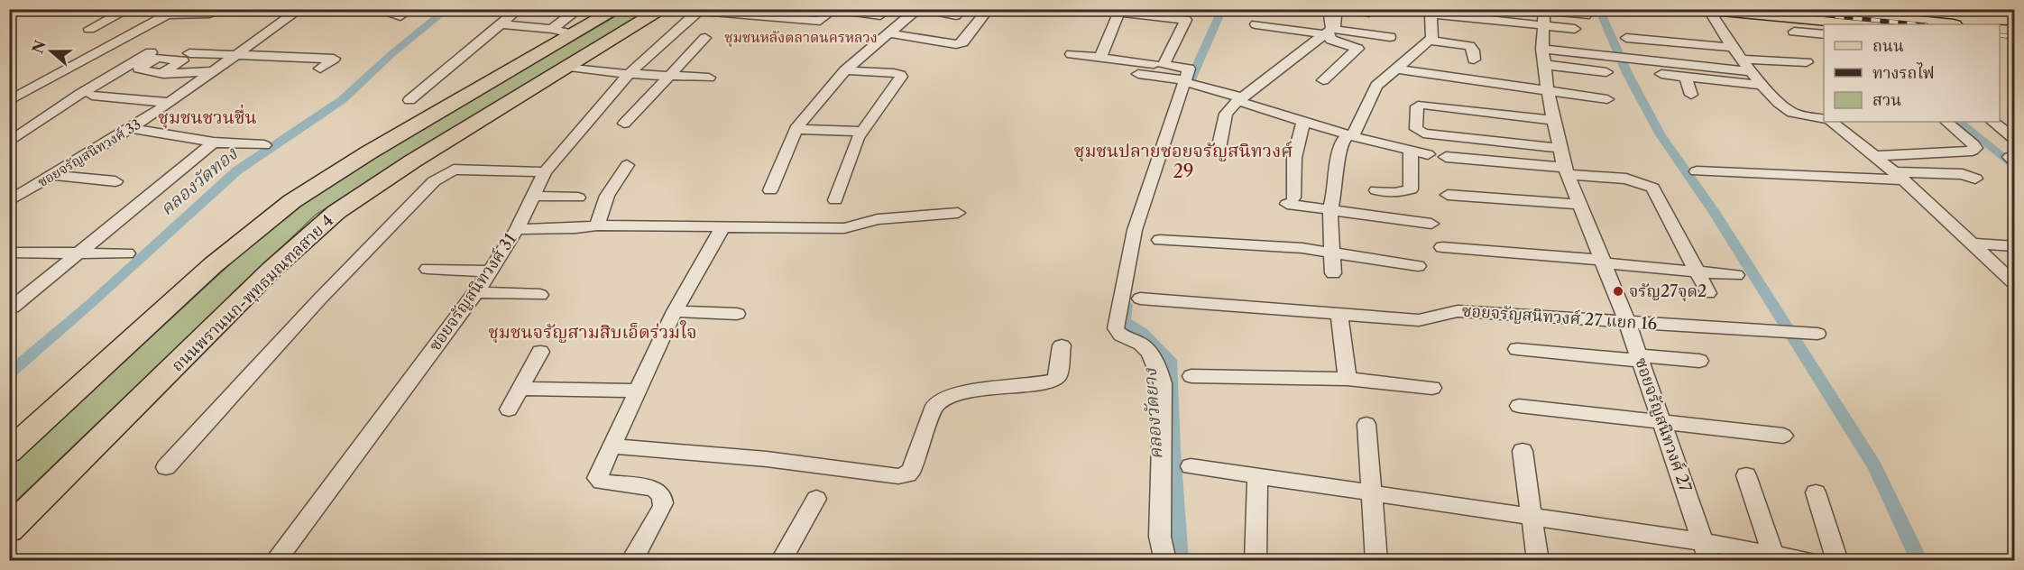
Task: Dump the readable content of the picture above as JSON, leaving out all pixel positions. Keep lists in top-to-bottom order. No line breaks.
{"streets":{"main road":["ถนนพรานนก-พุทธมณฑลสาย 4"],"street":["ซอยจรัญสนิทวงศ์ 33","ซอยจรัญสนิทวงศ์ 31","ซอยจรัญสนิทวงศ์ 27 แยก 16","ซอยจรัญสนิทวงศ์ 27"]},"crossings":[["ซอยจรัญสนิทวงศ์ 27 แยก 16","ซอยจรัญสนิทวงศ์ 27"]],"districts":["ชุมชนหลังตลาดนครหลวง","ชุมชนชวนชื่น","ชุมชนปลายซอยจรัญสนิทวงศ์ 29","ชุมชนจรัญสามสิบเอ็ดร่วมใจ"],"water":["คลองวัดทอง","คลองวัดยาง"],"places":["จรัญ27จุด2"],"legend":["ถนน","ทางรถไฟ","สวน"],"north":"left"}
